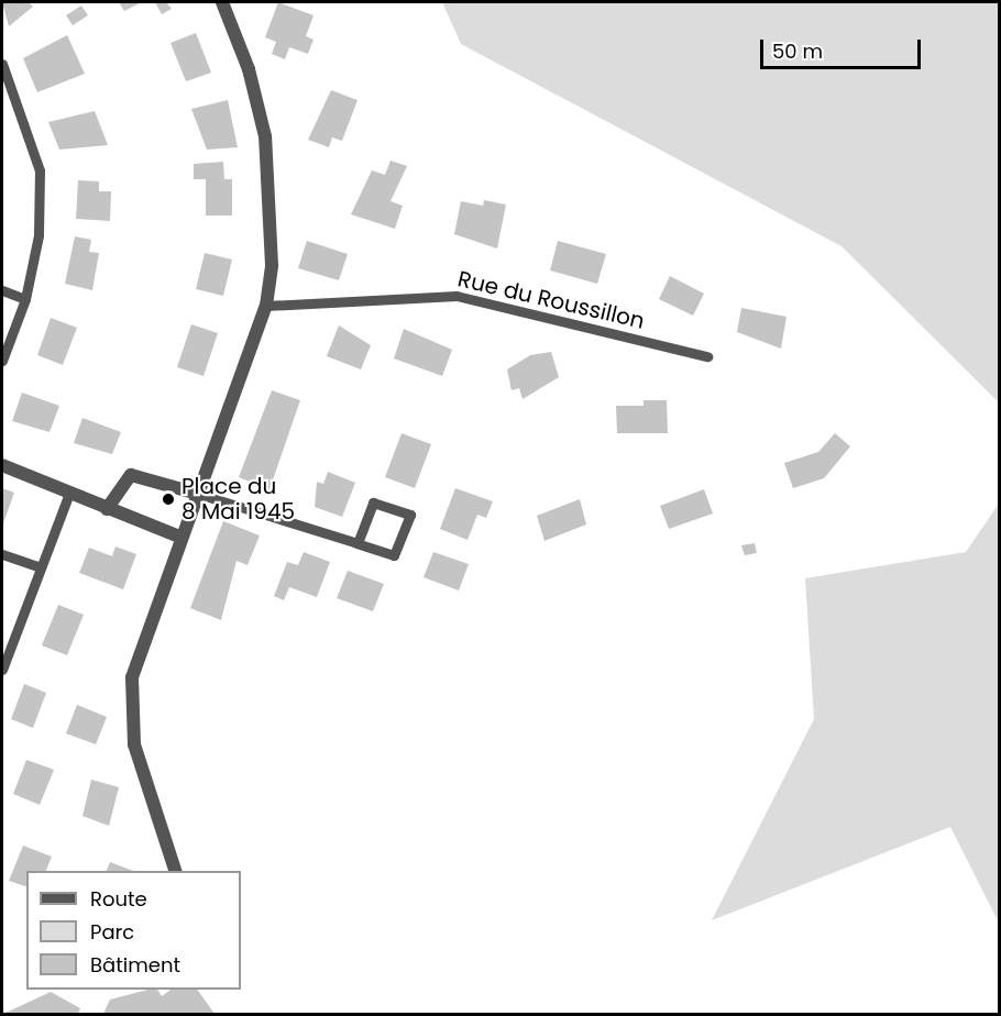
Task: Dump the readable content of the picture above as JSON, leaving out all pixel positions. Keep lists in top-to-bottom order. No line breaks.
{"streets":{"lane":["Rue du Roussillon"]},"places":["Place du 8 Mai 1945"],"legend":["Route","Parc","Bâtiment"],"scale_bar":"50 m"}
